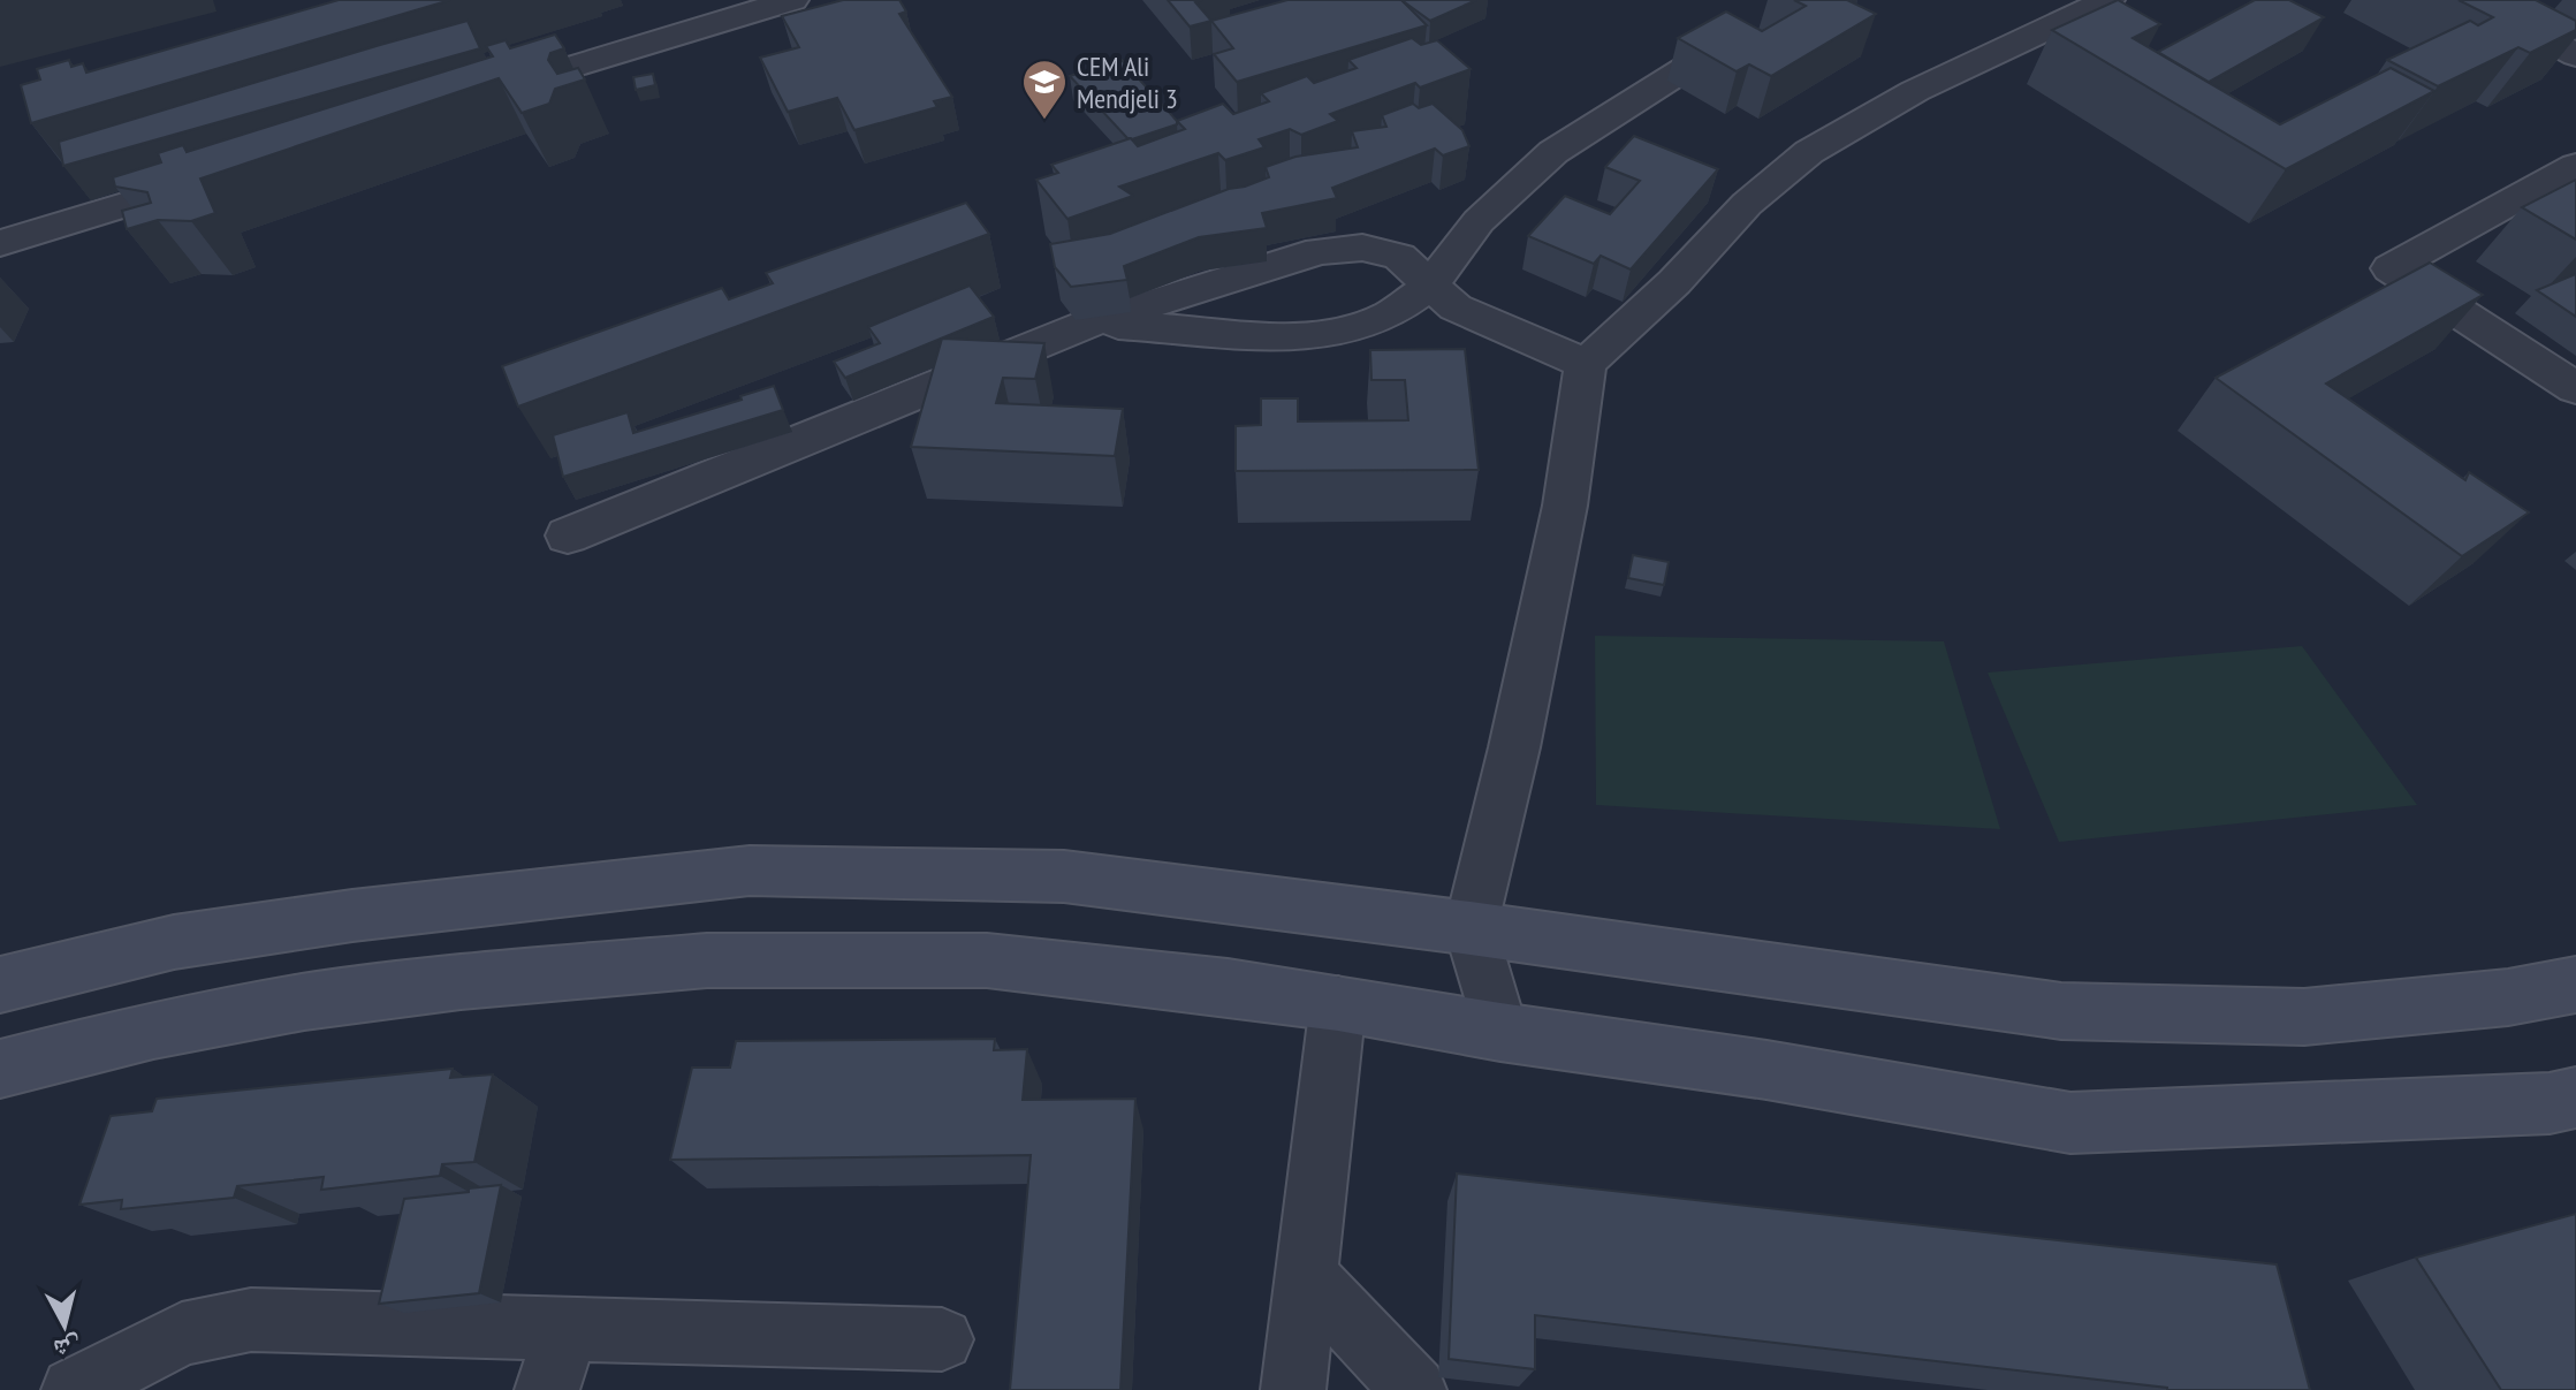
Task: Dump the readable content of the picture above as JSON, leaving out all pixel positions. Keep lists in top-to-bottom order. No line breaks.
{"places":{"school or university":["CEM Ali Mendjeli 3"]},"north":"bottom"}
